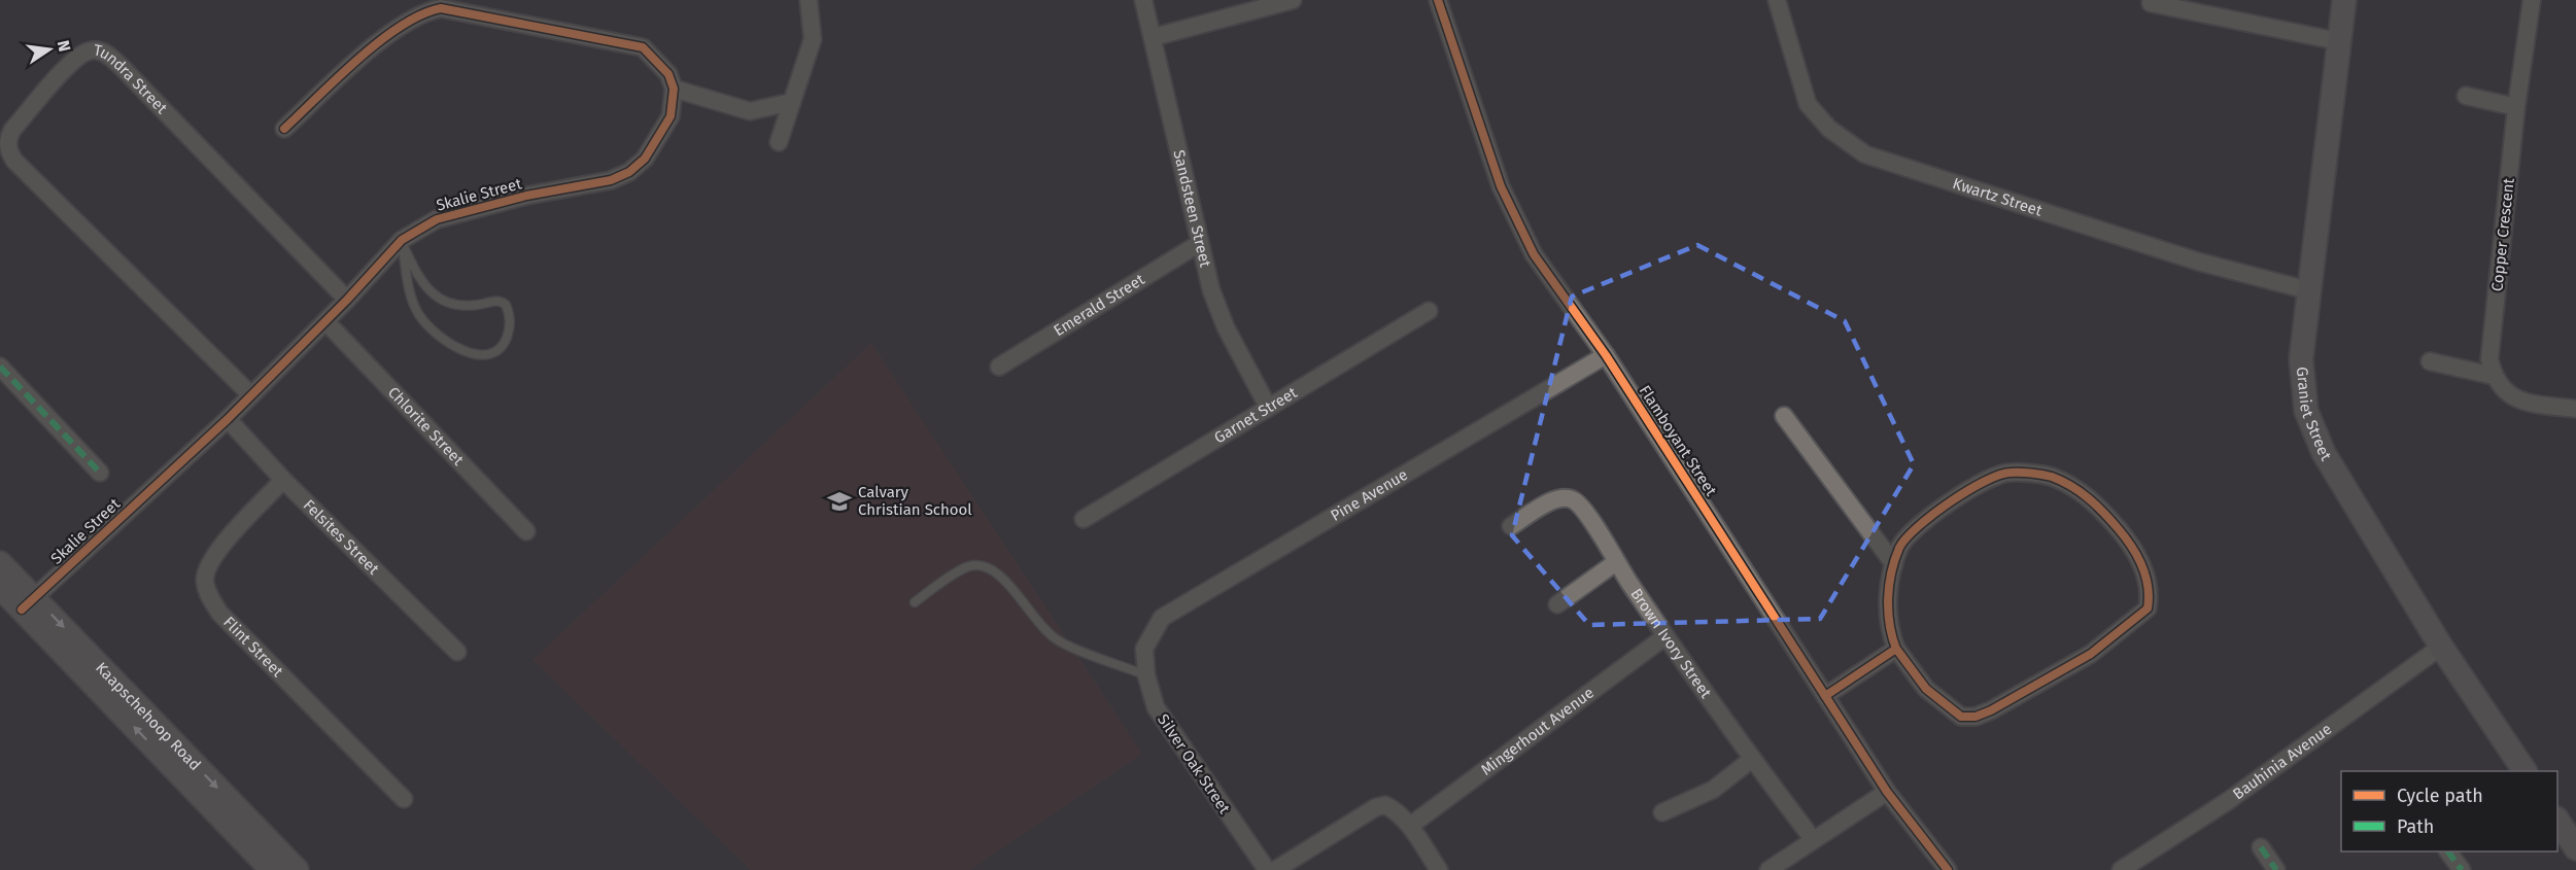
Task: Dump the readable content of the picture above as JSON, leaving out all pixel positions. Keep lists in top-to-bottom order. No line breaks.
{"streets":{"street":["Tundra Street","Skalie Street","Kwartz Street","Sandsteen Street","Copper Crescent","Emerald Street","Graniet Street","Garnet Street","Chlorite Street","Flamboyant Street","Pine Avenue","Felsites Street","Brown Ivory Street","Flint Street","Kaapschehoop Road","Mingerhout Avenue","Bauhinia Avenue","Silver Oak Street"]},"crossings":[["Tundra Street","Skalie Street"],["Skalie Street","Chlorite Street"],["Skalie Street","Felsites Street"],["Skalie Street","Kaapschehoop Road"],["Kwartz Street","Graniet Street"],["Sandsteen Street","Emerald Street"],["Sandsteen Street","Garnet Street"],["Graniet Street","Bauhinia Avenue"],["Flamboyant Street","Pine Avenue"],["Pine Avenue","Silver Oak Street"],["Felsites Street","Flint Street"],["Brown Ivory Street","Mingerhout Avenue"]],"places":{"school or university":["Calvary Christian School"]},"legend":["Cycle path","Path"],"north":"right"}
